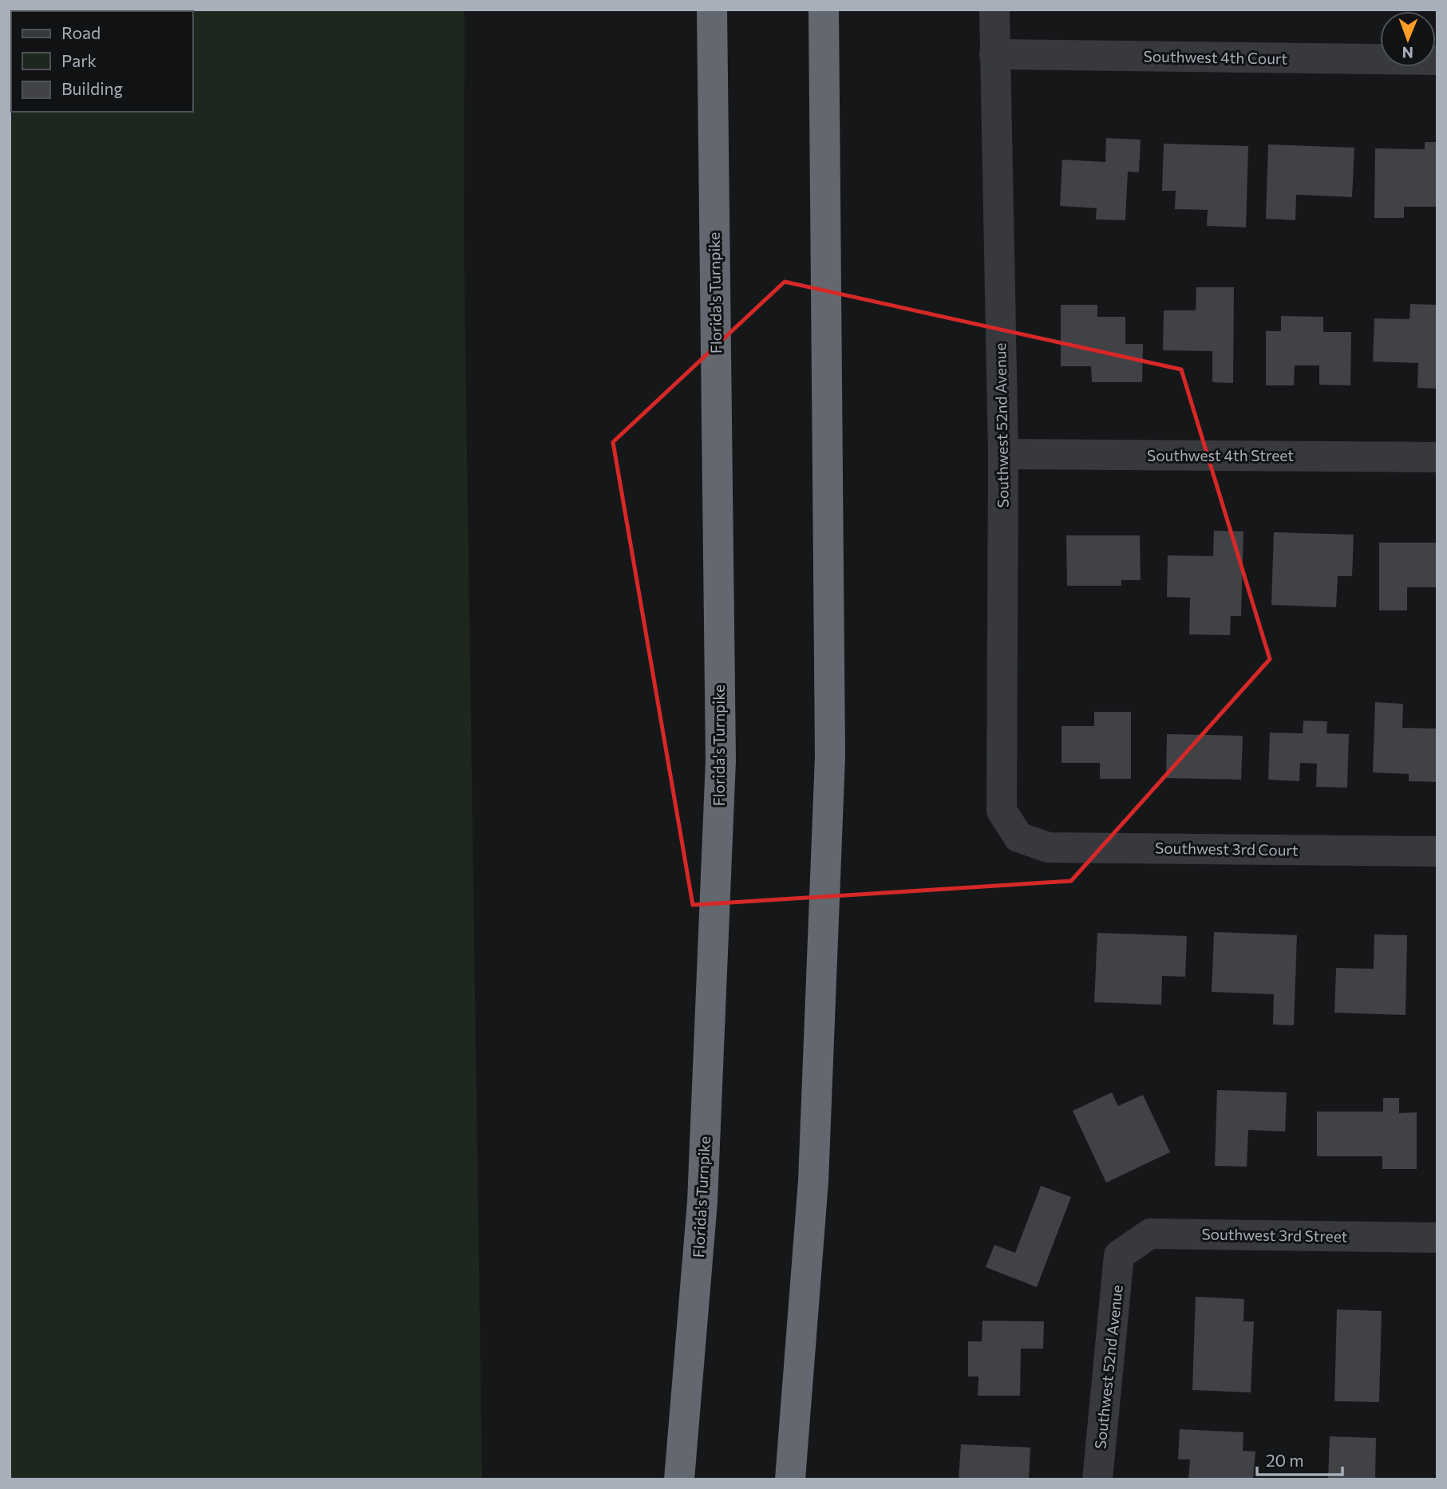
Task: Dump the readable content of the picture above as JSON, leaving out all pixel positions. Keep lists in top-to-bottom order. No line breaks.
{"streets":{"highway":["Florida's Turnpike"],"street":["Southwest 4th Court","Southwest 52nd Avenue","Southwest 4th Street","Southwest 3rd Court","Southwest 3rd Street"]},"crossings":[["Southwest 4th Court","Southwest 52nd Avenue"],["Southwest 52nd Avenue","Southwest 4th Street"],["Southwest 52nd Avenue","Southwest 3rd Court"],["Southwest 52nd Avenue","Southwest 3rd Street"]],"legend":["Road","Park","Building"],"scale_bar":"20 m","north":"bottom"}
